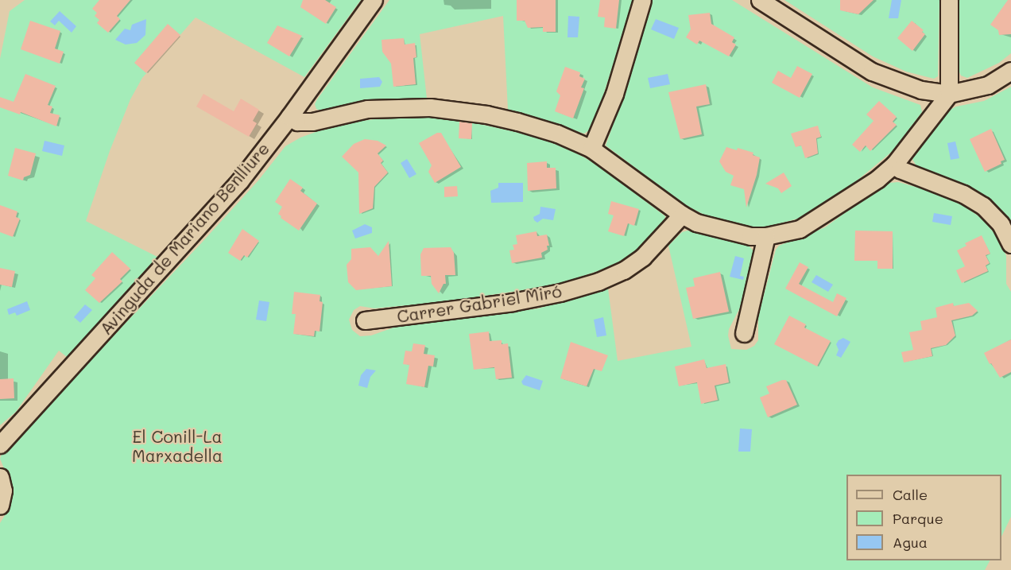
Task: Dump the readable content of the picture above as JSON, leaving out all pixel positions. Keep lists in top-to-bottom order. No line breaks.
{"streets":{"street":["Avinguda de Mariano Benlliure","Carrer Gabriel Miró"]},"parks":["El Conill-La Marxadella"],"legend":["Calle","Parque","Agua"]}
